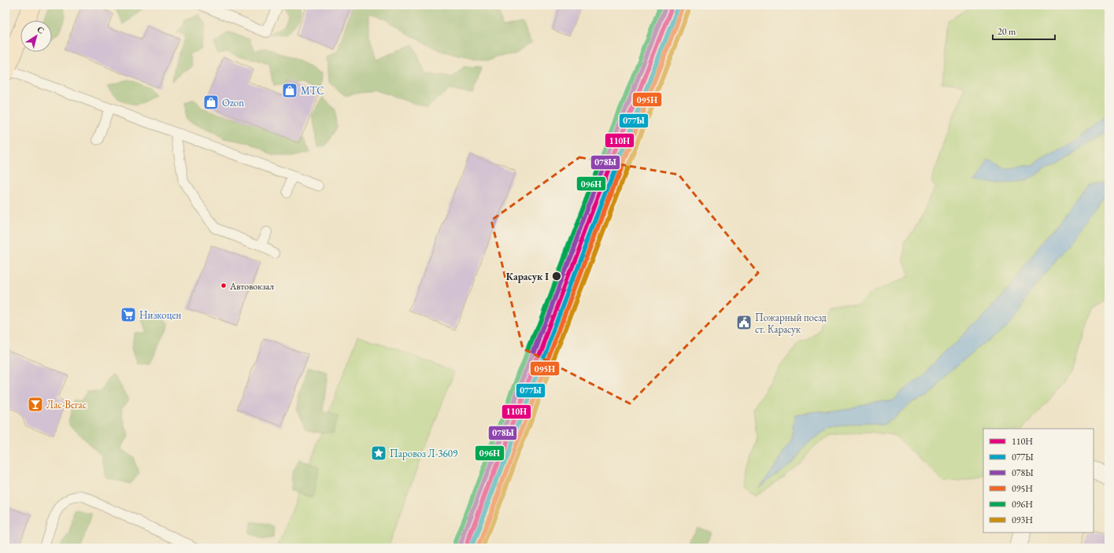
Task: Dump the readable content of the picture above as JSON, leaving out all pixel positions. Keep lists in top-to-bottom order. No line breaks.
{"places":{"shop":["МТС","Ozon"],"other":["Карасук I","Автовокзал"],"supermarket":["Низкоцен"],"public building":["Пожарный поезд ст. Карасук"],"bar":["Лас-Вегас"],"place":["Паровоз Л-3609"]},"lines":["transit line 110Н","transit line 078Ы","transit line 096Н","transit line 077Ы","transit line 095Н","transit line 093Н"],"legend":["110Н","077Ы","078Ы","095Н","096Н","093Н"],"scale_bar":"20 m","north":"top right"}
